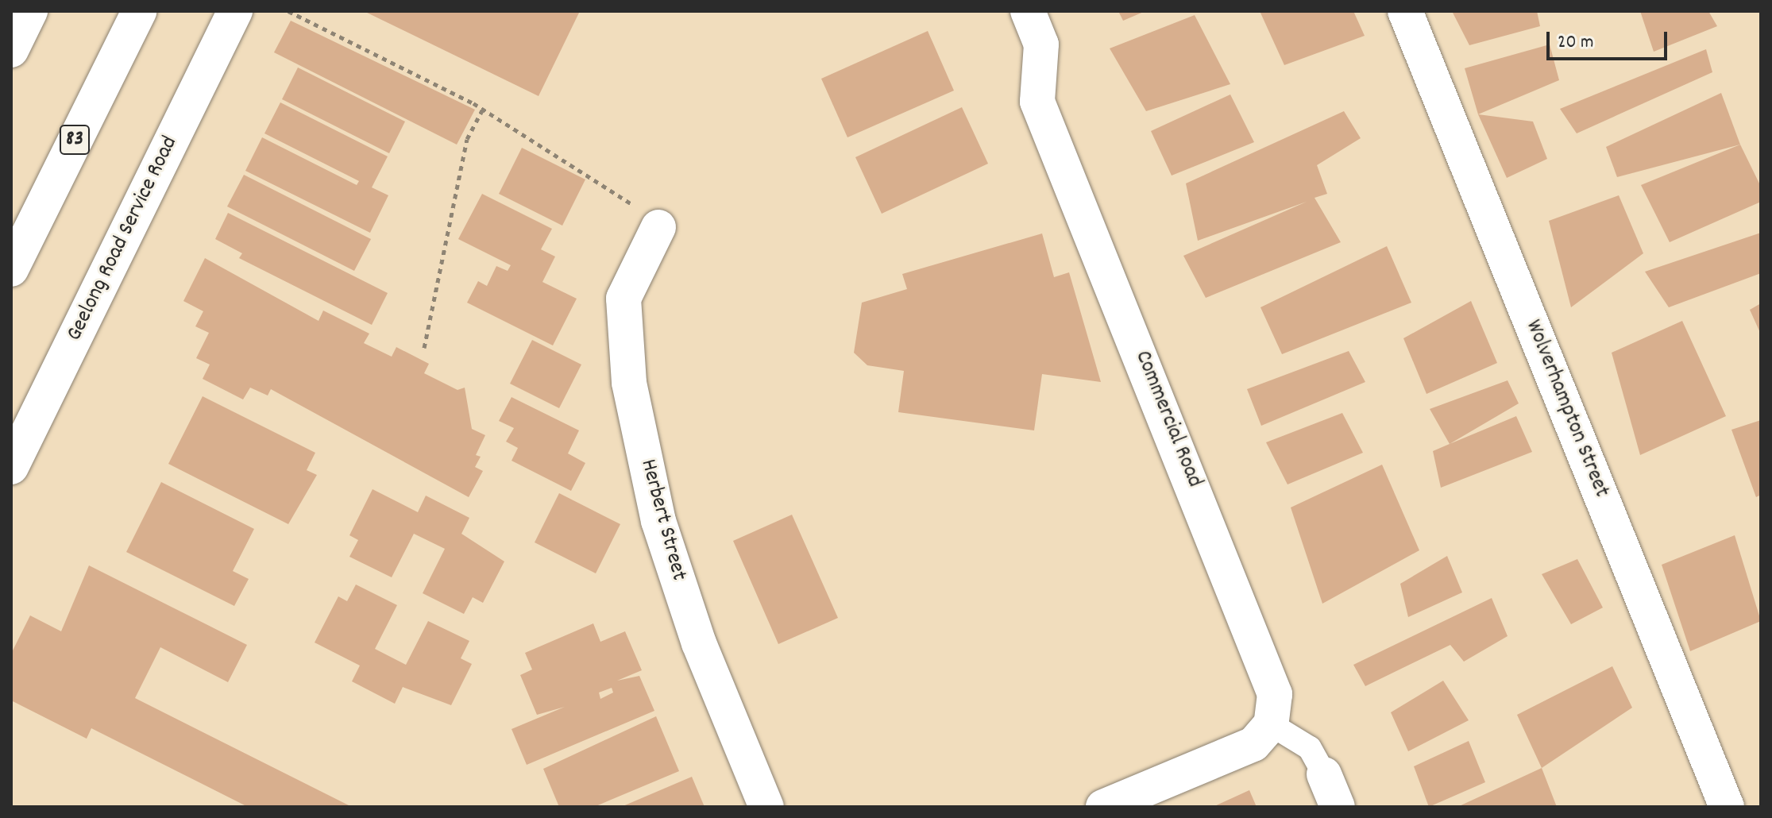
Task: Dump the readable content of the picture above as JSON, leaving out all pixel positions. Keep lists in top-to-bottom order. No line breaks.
{"streets":{"main road":["83","Geelong Road Service Road","Wolverhampton Street","Commercial Road","Herbert Street"]},"scale_bar":"20 m"}
